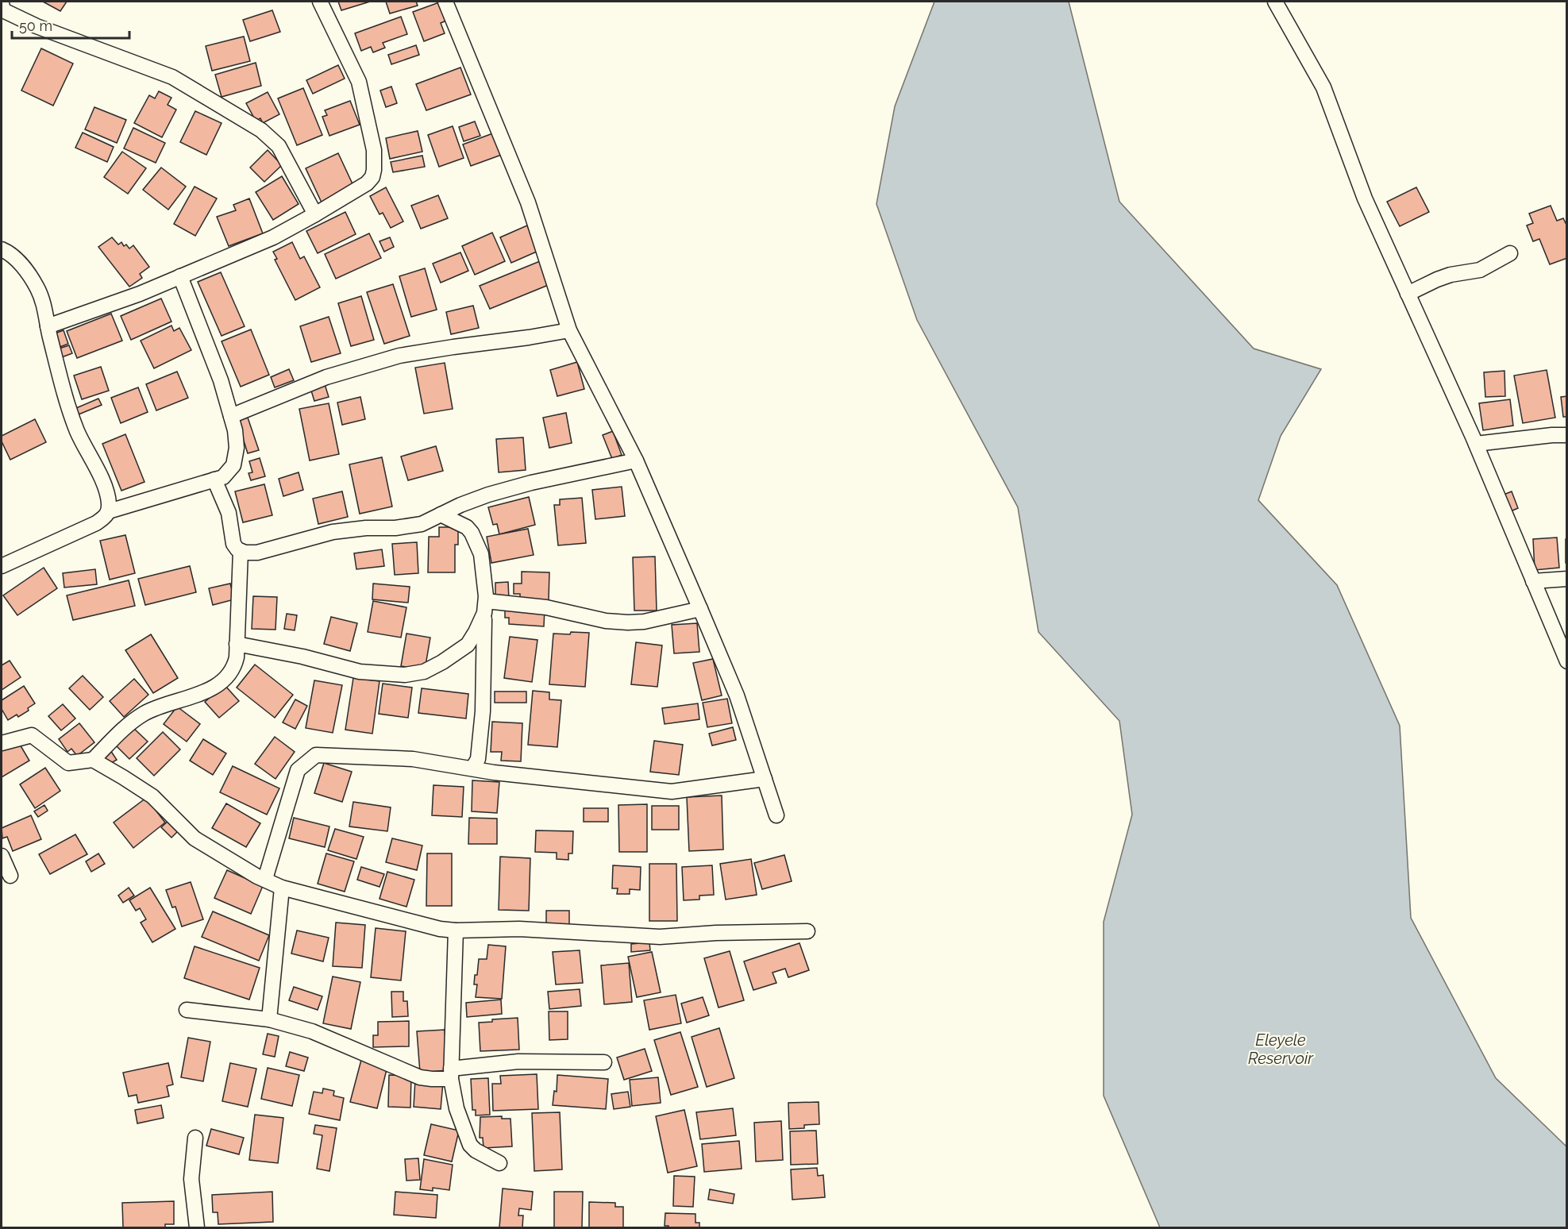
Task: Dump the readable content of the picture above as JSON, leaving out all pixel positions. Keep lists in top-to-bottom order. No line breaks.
{"water":["Eleyele Reservoir"],"scale_bar":"50 m"}
